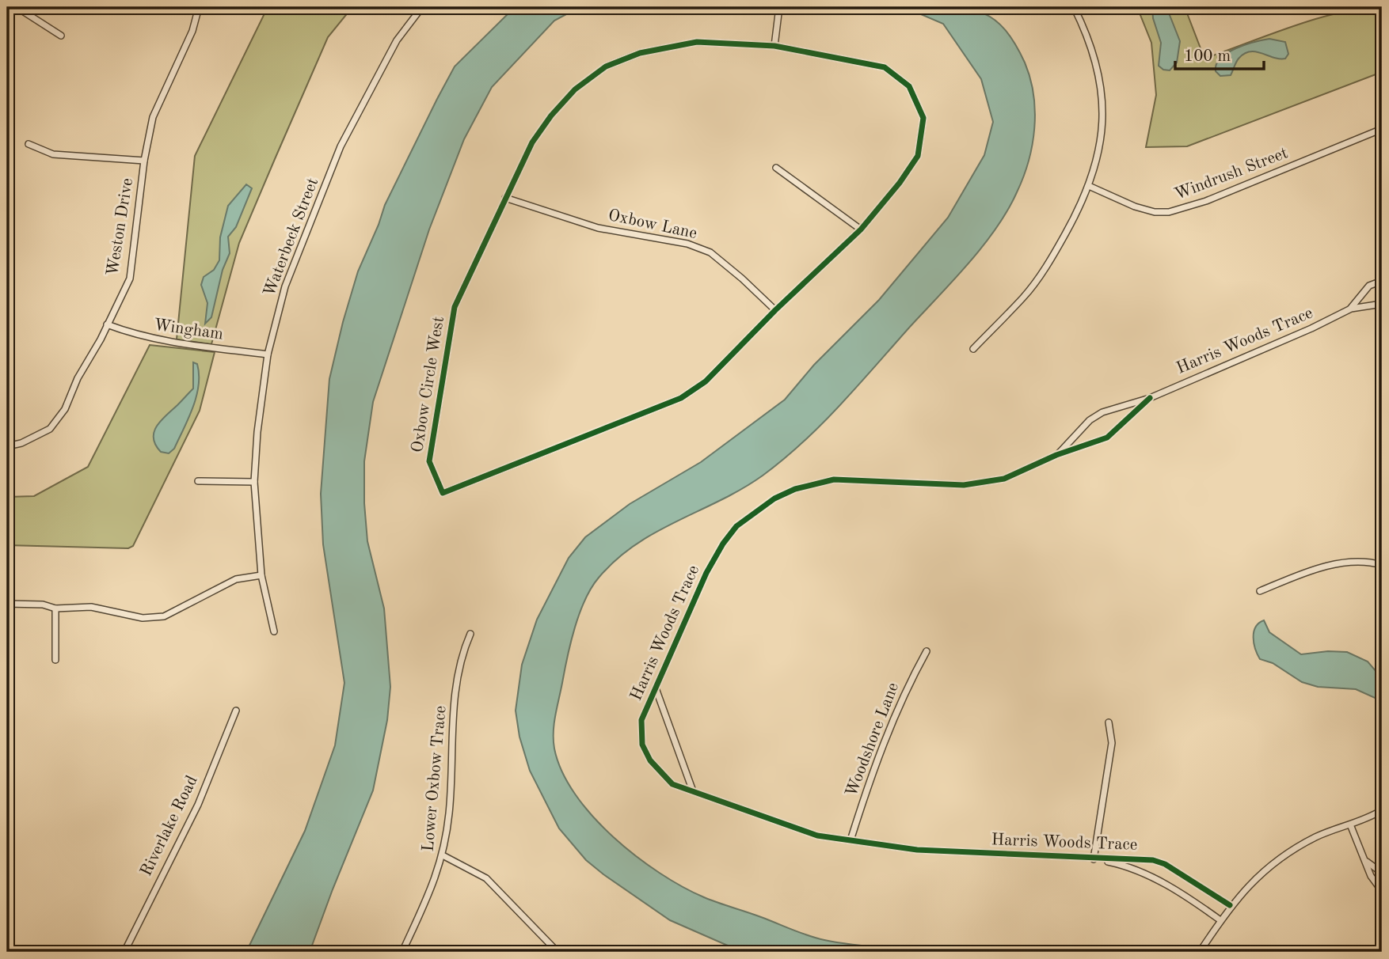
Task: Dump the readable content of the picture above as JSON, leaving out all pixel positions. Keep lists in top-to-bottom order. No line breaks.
{"streets":{"street":["Windrush Street","Oxbow Lane","Weston Drive","Waterbeck Street","Wingham","Harris Woods Trace","Oxbow Circle West","Woodshore Lane","Lower Oxbow Trace","Riverlake Road"]},"crossings":[["Oxbow Lane","Oxbow Circle West"],["Weston Drive","Wingham"],["Waterbeck Street","Wingham"],["Harris Woods Trace","Woodshore Lane"]],"scale_bar":"100 m"}
